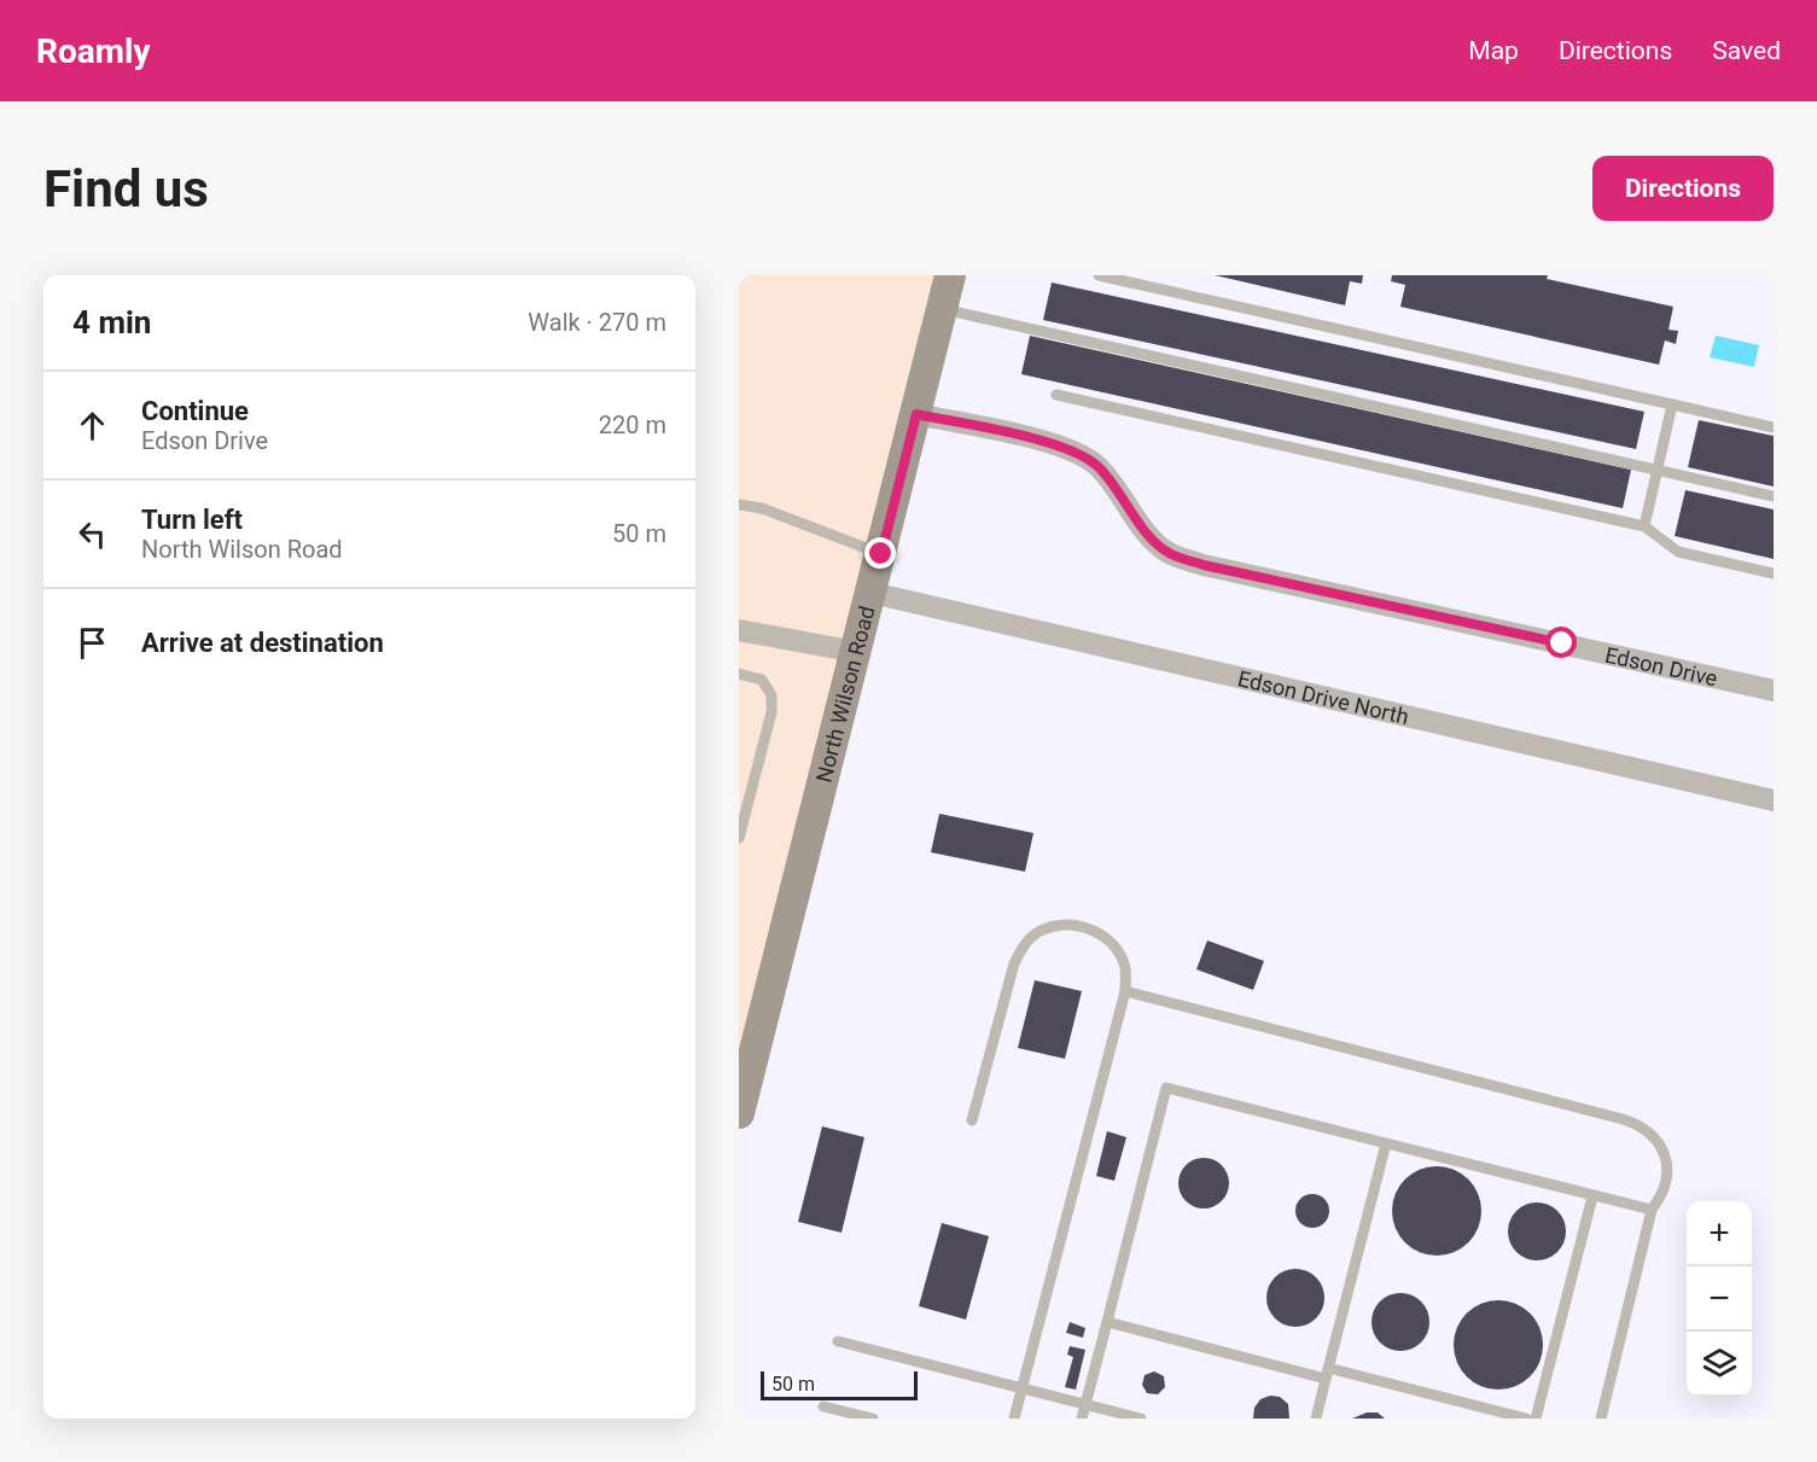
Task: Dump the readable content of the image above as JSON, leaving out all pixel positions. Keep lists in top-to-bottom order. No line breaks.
{"streets":{"main road":["North Wilson Road"],"street":["Edson Drive","Edson Drive North"]},"crossings":[["Edson Drive","North Wilson Road"],["North Wilson Road","Edson Drive North"]],"scale_bar":"50 m","page":{"header":"Roamly","nav":["Map","Directions","Saved"],"buttons":"Directions","title":"Find us","heading":["4 min","Walk · 270 m"],"list":[["Continue","Edson Drive","220 m"],["Turn left","North Wilson Road","50 m"],"Arrive at destination"],"map_buttons":["+","−"],"scale":"50 m"}}
